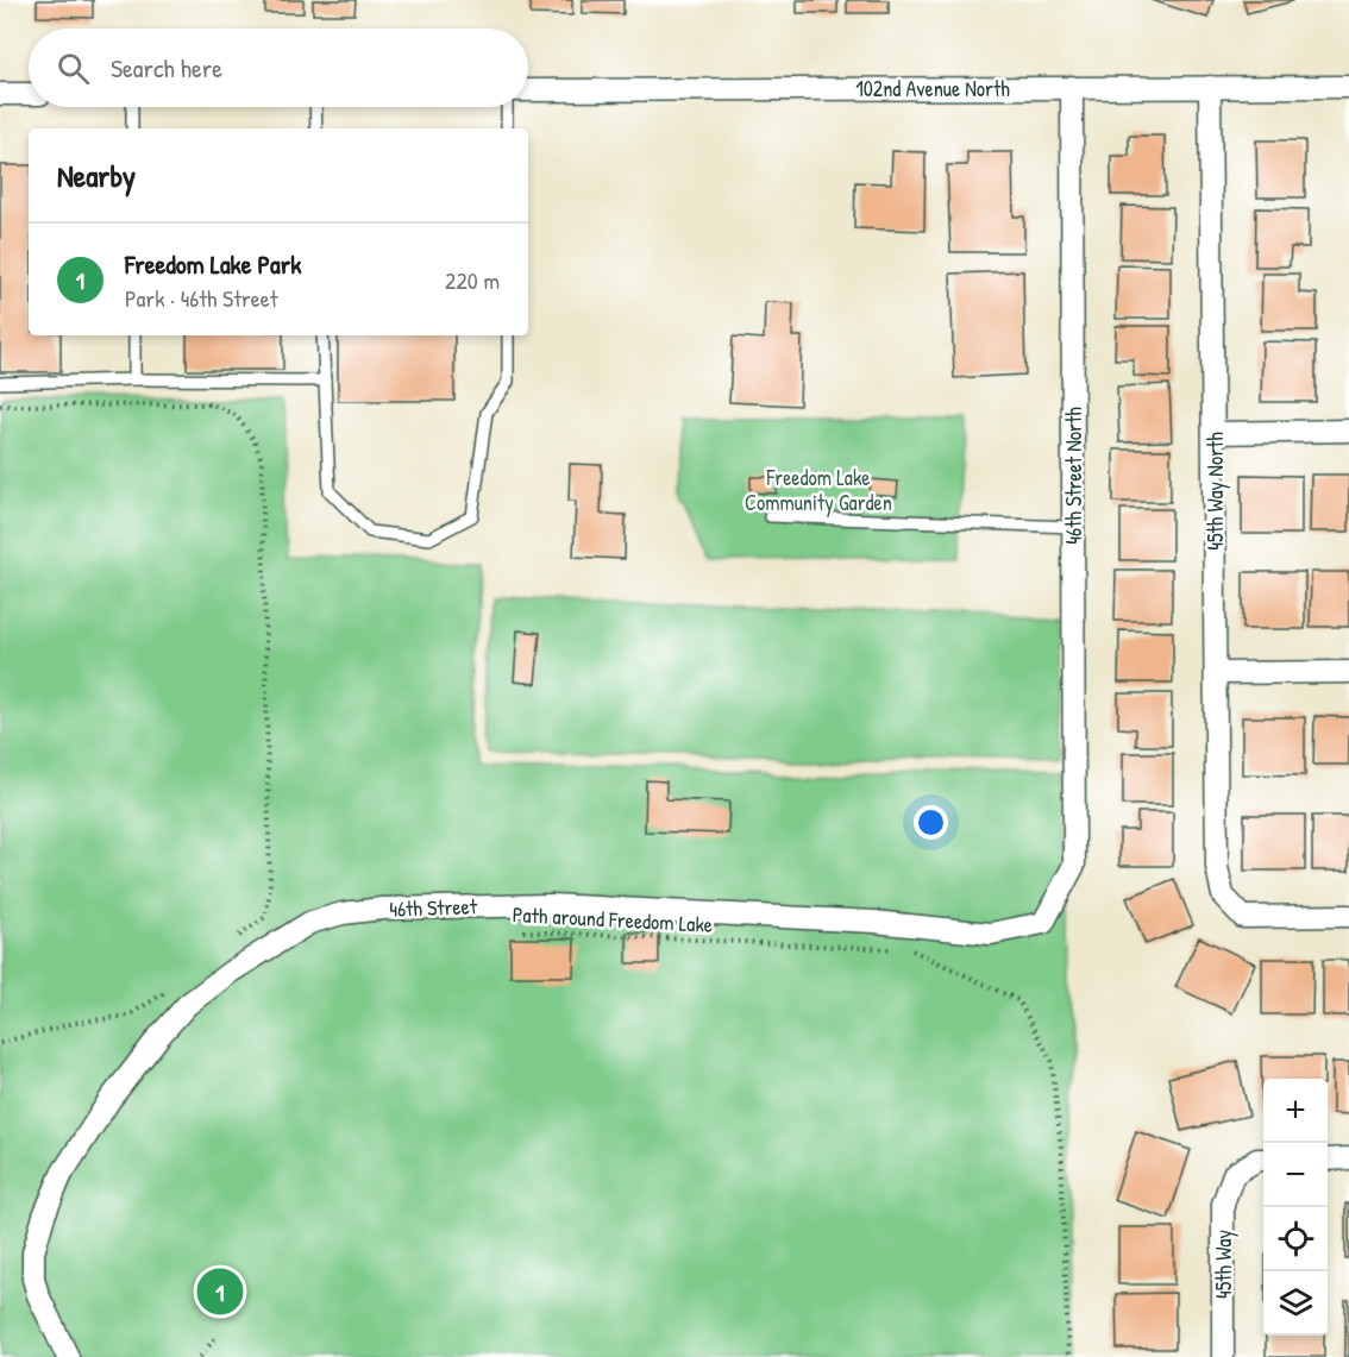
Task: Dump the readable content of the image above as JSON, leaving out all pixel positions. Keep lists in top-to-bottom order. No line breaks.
{"streets":{"street":["102nd Avenue North","46th Street North","45th Way North","46th Street","45th Way"],"path":["Path around Freedom Lake"]},"crossings":[["102nd Avenue North","46th Street North"],["102nd Avenue North","45th Way North"],["46th Street North","46th Street"]],"parks":["Freedom Lake Community Garden"],"page":{"search":"Search here","heading":"Nearby","list":[{"mark":"1","name":"Freedom Lake Park","note":"Park · 46th Street","value":"220 m"}],"map_buttons":["+","−"],"pins":"1"}}
